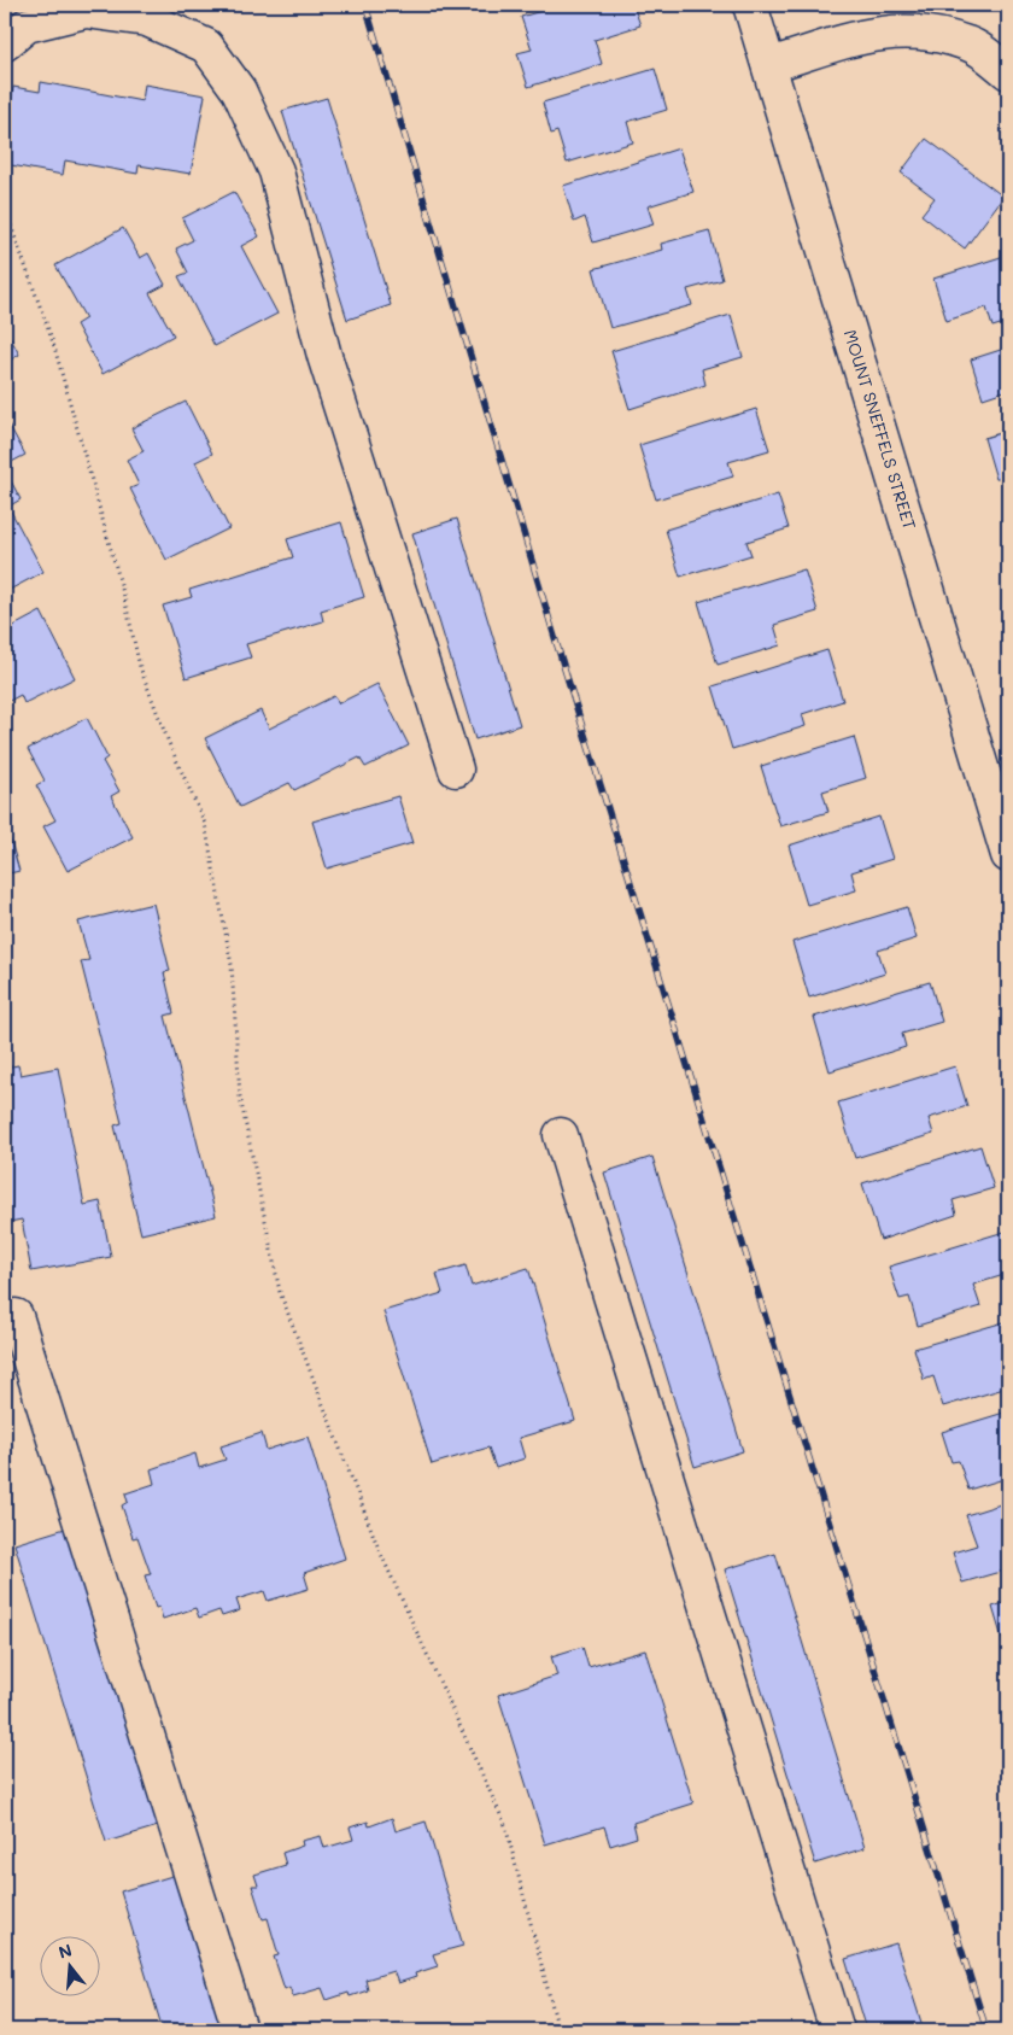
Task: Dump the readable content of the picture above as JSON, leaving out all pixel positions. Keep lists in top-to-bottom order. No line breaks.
{"streets":{"street":["MOUNT SNEFFELS STREET"]},"north":"top"}
